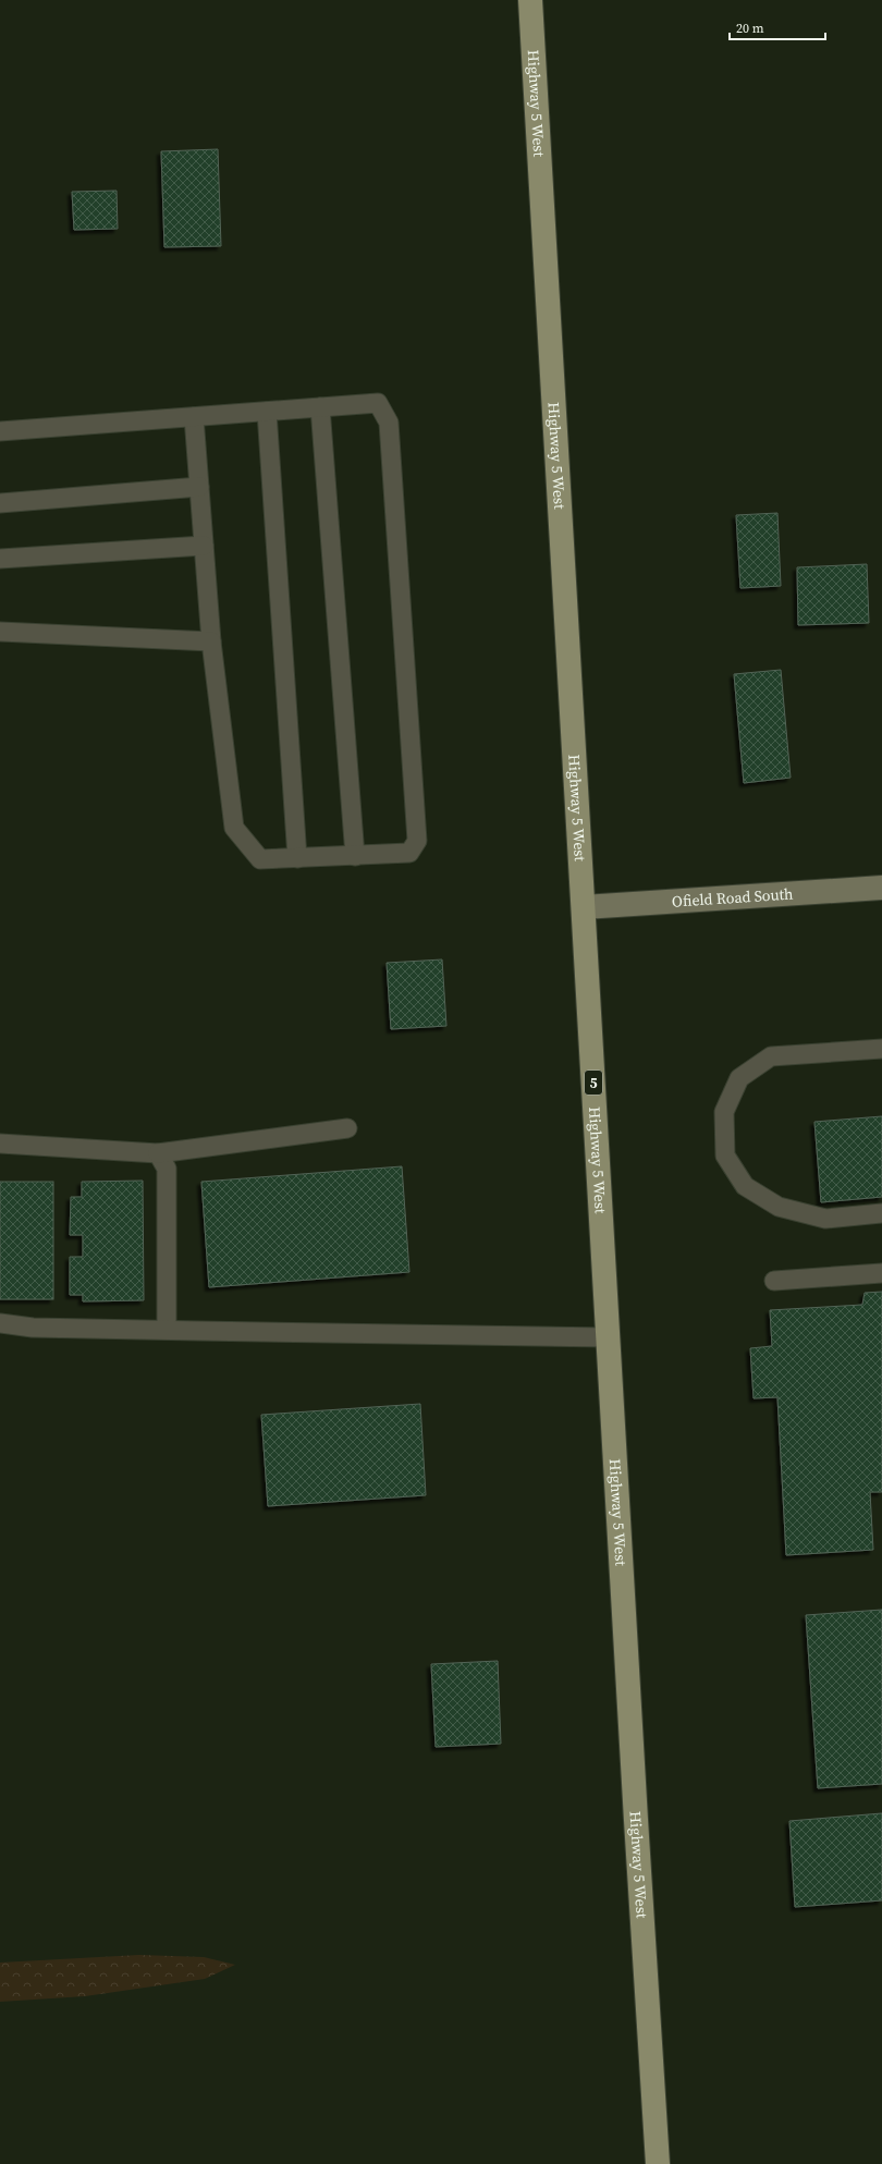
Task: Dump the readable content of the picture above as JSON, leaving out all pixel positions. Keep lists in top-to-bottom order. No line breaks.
{"streets":{"main road":["Highway 5 West","5"],"street":["Ofield Road South"]},"crossings":[["Highway 5 West","Ofield Road South"]],"scale_bar":"20 m"}
